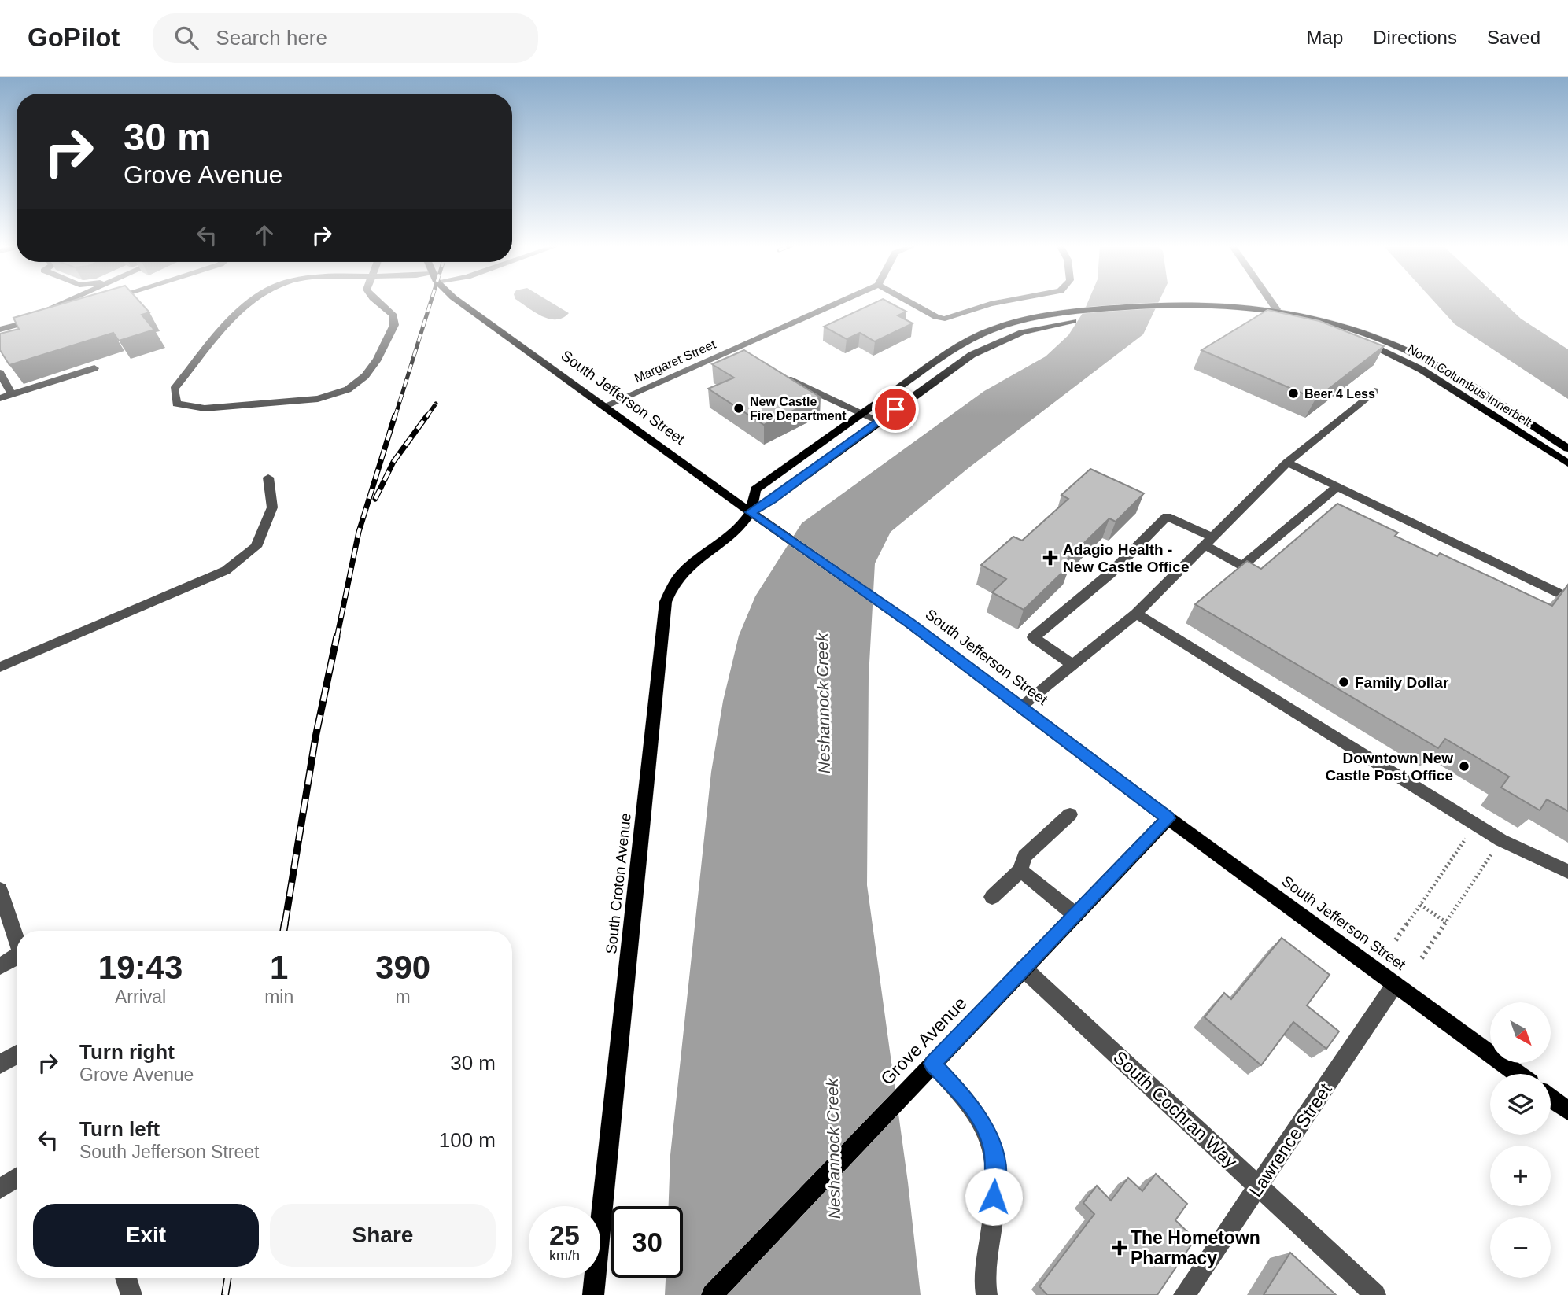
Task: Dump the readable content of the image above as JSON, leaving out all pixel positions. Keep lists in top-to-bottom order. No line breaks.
{"streets":{"main road":["North Columbus Innerbelt","South Jefferson Street","South Croton Avenue","Grove Avenue"],"street":["Margaret Street","South Cochran Way","Lawrence Street"]},"crossings":[["Margaret Street","South Jefferson Street"],["North Columbus Innerbelt","South Jefferson Street"],["North Columbus Innerbelt","South Croton Avenue"],["South Jefferson Street","South Croton Avenue"],["South Jefferson Street","Grove Avenue"],["South Jefferson Street","Lawrence Street"],["Grove Avenue","South Cochran Way"],["South Cochran Way","Lawrence Street"]],"water":["Neshannock Creek"],"places":{"other":["Beer 4 Less","New Castle Fire Department","Family Dollar","Downtown New Castle Post Office"],"health":["Adagio Health - New Castle Office","The Hometown Pharmacy"]},"north":"bottom right","page":{"header":"GoPilot","search":"Search here","nav":["Map","Directions","Saved"],"turn":["30 m","Grove Avenue"],"eta":["19:43","Arrival","1","min","390","m"],"map_buttons":["+","−"],"list":[{"name":"Turn right","note":"Grove Avenue","value":"30 m"},{"name":"Turn left","note":"South Jefferson Street","value":"100 m"}],"buttons":["Exit","Share"],"speed":"25 km/h","limit":"30"}}
